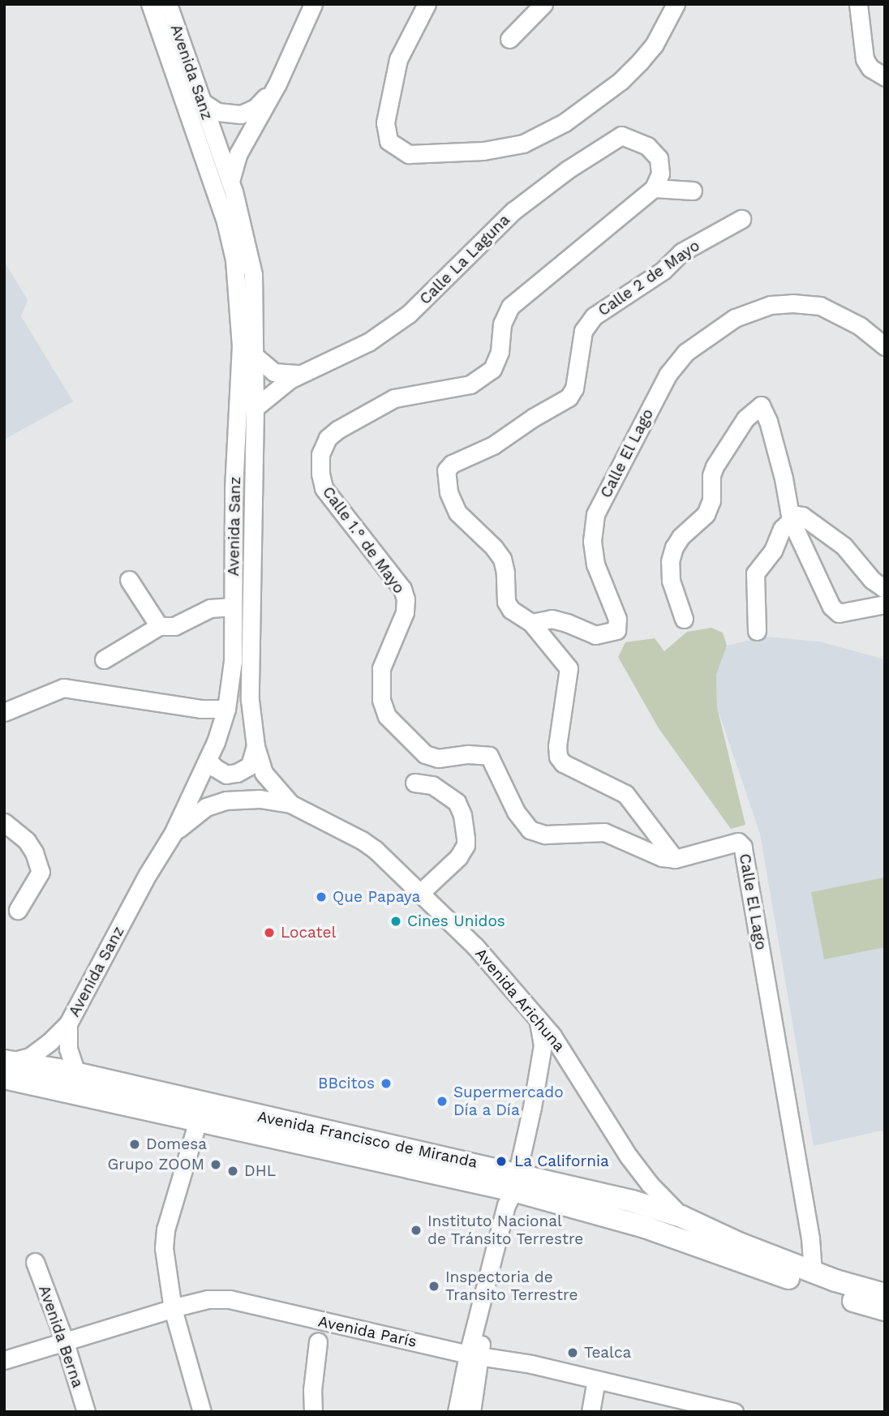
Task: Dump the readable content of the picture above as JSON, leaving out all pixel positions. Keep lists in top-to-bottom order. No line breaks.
{"streets":{"main road":["Avenida Francisco de Miranda"],"street":["Avenida Sanz","Calle La Laguna","Calle 2 de Mayo","Calle El Lago","Calle 1.° de Mayo","Avenida Arichuna","Avenida París","Avenida Berna"]},"crossings":[["Avenida Sanz","Calle La Laguna"],["Avenida Sanz","Avenida Arichuna"],["Calle La Laguna","Calle 1.° de Mayo"],["Calle 2 de Mayo","Calle El Lago"],["Calle El Lago","Calle 1.° de Mayo"],["Calle El Lago","Avenida Francisco de Miranda"],["Avenida Arichuna","Avenida Francisco de Miranda"],["Avenida París","Avenida Berna"]],"places":["Que Papaya","Cines Unidos","Locatel","BBcitos","Supermercado Día a Día","Domesa","La California","Grupo ZOOM","DHL","Instituto Nacional de Tránsito Terrestre","Inspectoria de Transito Terrestre","Tealca"]}
